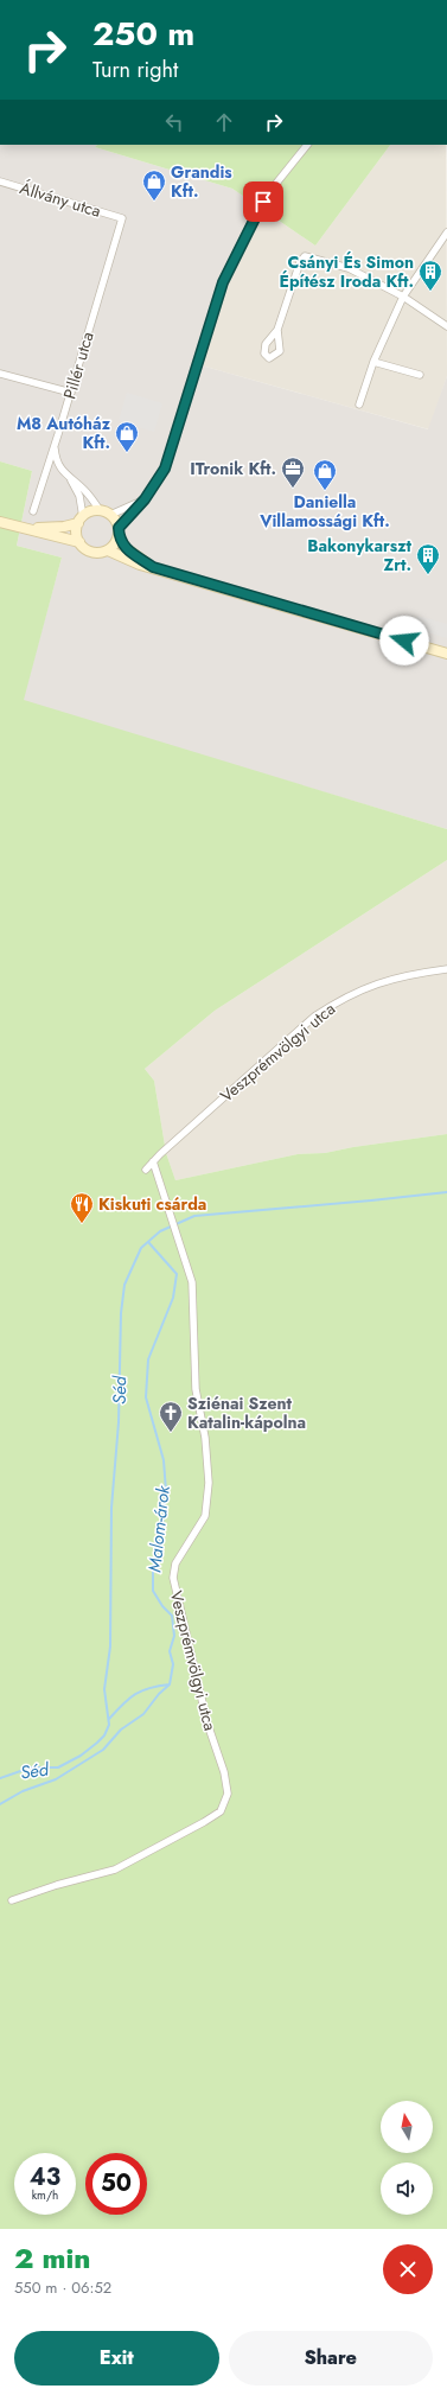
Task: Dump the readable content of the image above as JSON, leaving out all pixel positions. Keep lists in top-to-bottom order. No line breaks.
{"streets":{"street":["Állvány utca","Pillér utca","Veszprémvölgyi utca"]},"crossings":[["Állvány utca","Pillér utca"]],"water":["Séd","Malom-árok"],"places":{"shop":["Grandis Kft.","M8 Autóház Kft.","Daniella Villamossági Kft."],"building":["Csányi És Simon Építész Iroda Kft.","Bakonykarszt Zrt."],"office":["ITronik Kft."],"restaurant":["Kiskuti csárda"],"church":["Sziénai Szent Katalin-kápolna"]},"north":"top","page":{"turn":["250 m","Turn right"],"speed":"43 km/h","limit":"50","heading":["2 min","550 m · 06:52"],"buttons":["Exit","Share"]}}
